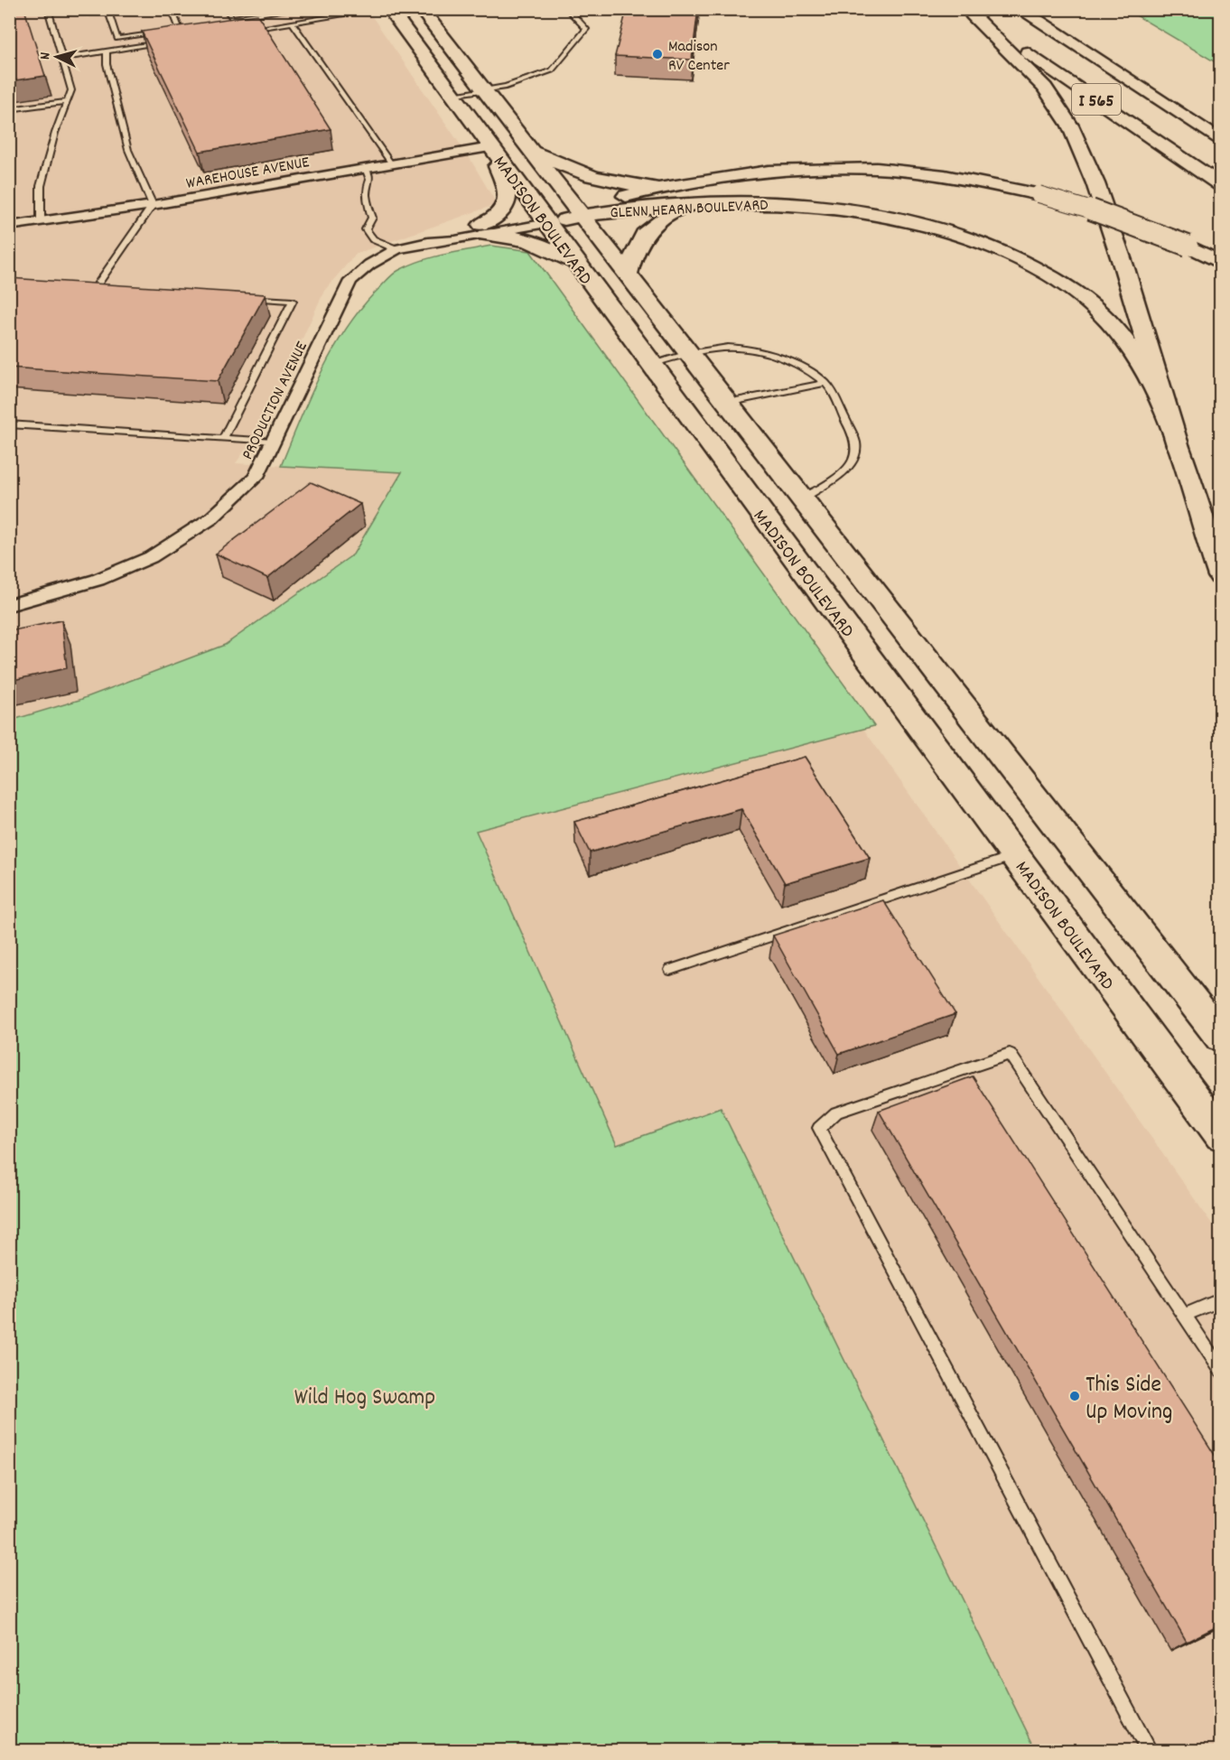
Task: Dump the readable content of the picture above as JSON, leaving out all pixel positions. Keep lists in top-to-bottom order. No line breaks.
{"streets":{"main road":["I 565","GLENN HEARN BOULEVARD","MADISON BOULEVARD"],"street":["WAREHOUSE AVENUE","PRODUCTION AVENUE"]},"crossings":[["WAREHOUSE AVENUE","MADISON BOULEVARD"],["GLENN HEARN BOULEVARD","MADISON BOULEVARD"],["GLENN HEARN BOULEVARD","PRODUCTION AVENUE"],["MADISON BOULEVARD","PRODUCTION AVENUE"]],"parks":["Wild Hog Swamp"],"places":["Madison RV Center","This Side Up Moving"],"north":"left"}
